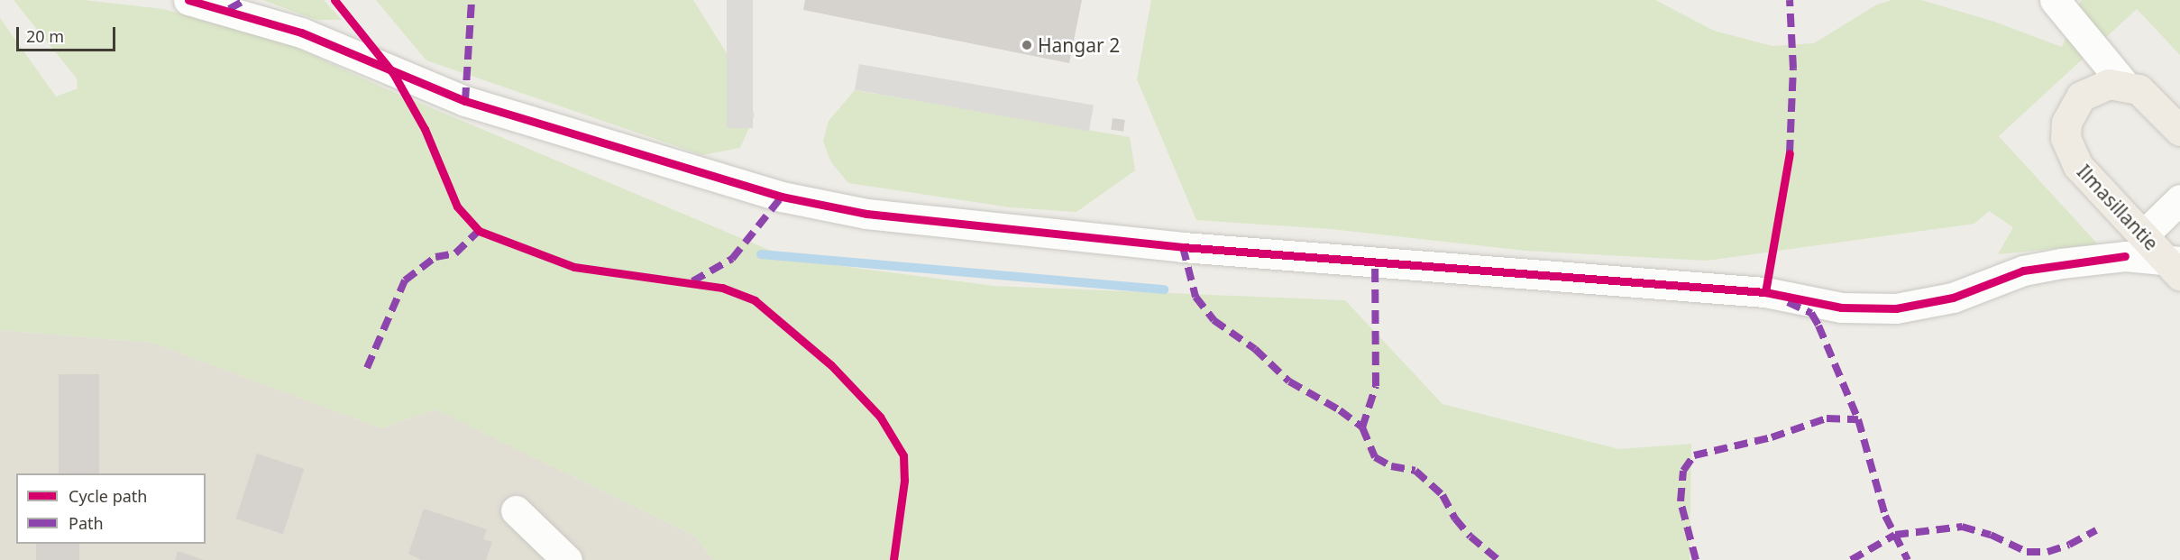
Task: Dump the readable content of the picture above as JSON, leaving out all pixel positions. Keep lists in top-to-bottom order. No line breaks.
{"streets":{"main road":["Ilmasillantie"]},"places":["Hangar 2"],"legend":["Cycle path","Path"],"scale_bar":"20 m"}
